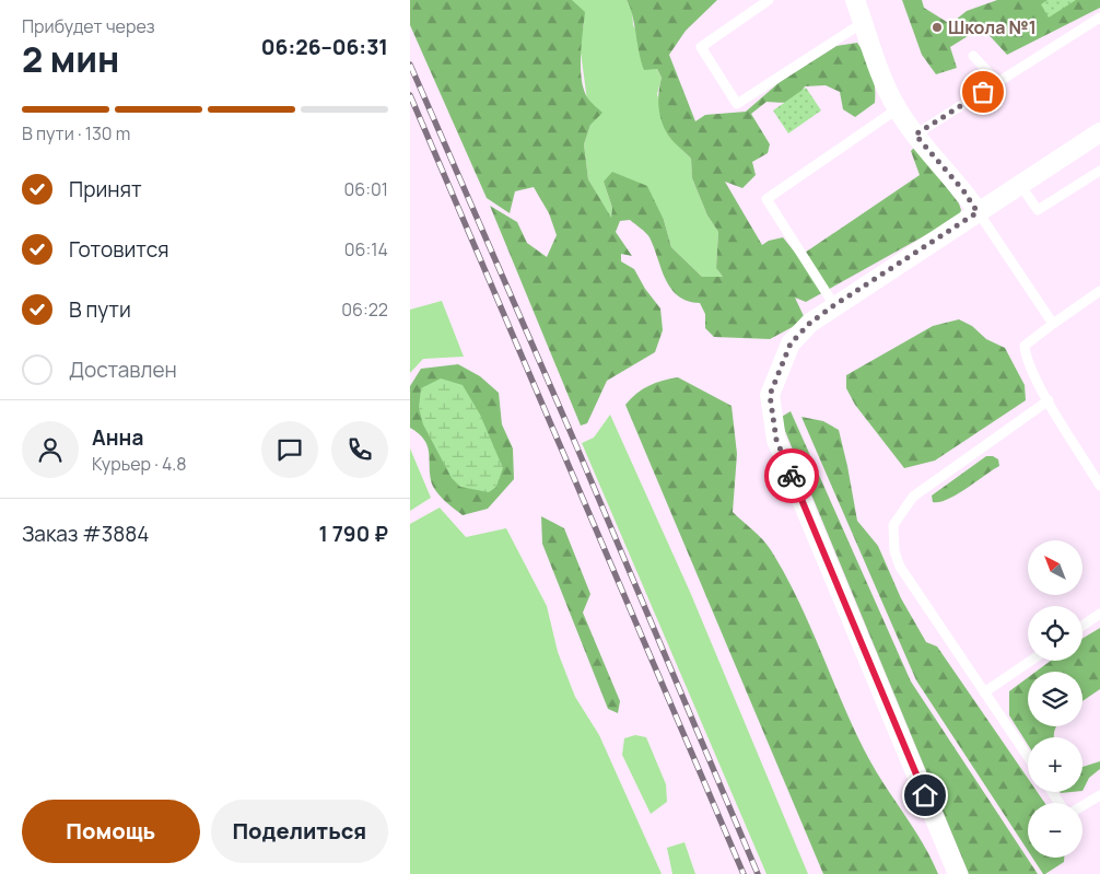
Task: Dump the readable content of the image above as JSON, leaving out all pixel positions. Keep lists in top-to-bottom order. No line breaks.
{"places":["Школа №1"],"north":"top left","page":{"heading":["2 мин","Прибудет через","06:26–06:31"],"panel":["Анна","Курьер · 4.8","Заказ #3884","1 790 ₽"],"bar":"В пути · 130 m","list":[["Принят","06:01"],["Готовится","06:14"],["В пути","06:22"],"Доставлен"],"map_buttons":["+","−"],"buttons":["Помощь","Поделиться"]}}
